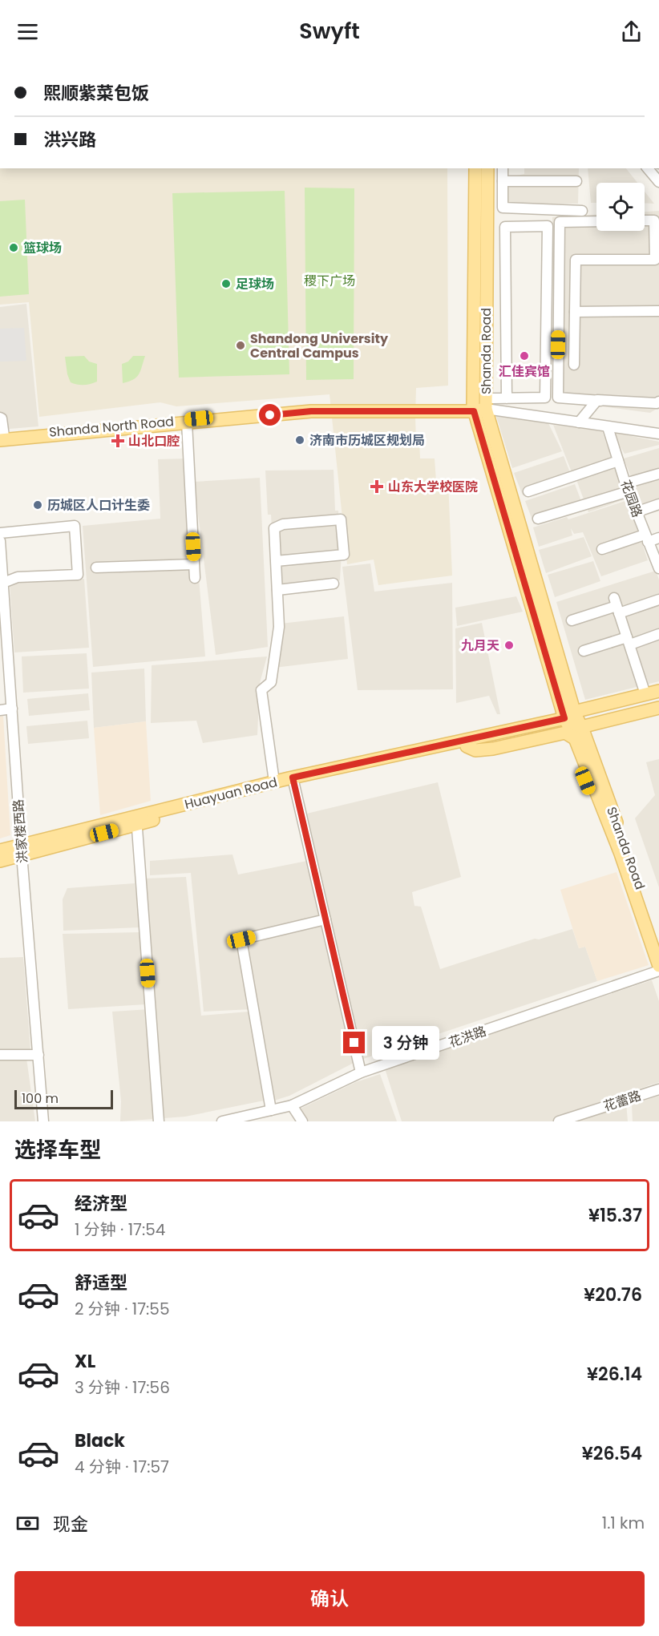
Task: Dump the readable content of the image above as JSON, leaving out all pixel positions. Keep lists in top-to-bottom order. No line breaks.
{"streets":{"main road":["Shanda Road","Shanda North Road","Huayuan Road"],"street":["花园路","洪家楼西路","花洪路","花蕾路"]},"crossings":[["Shanda Road","Shanda North Road"],["Shanda Road","Huayuan Road"],["Huayuan Road","洪家楼西路"]],"parks":["稷下广场"],"places":{"other":["篮球场","足球场","Shandong University Central Campus","汇佳宾馆","济南市历城区规划局","历城区人口计生委","九月天"],"health":["山北口腔","山东大学校医院"]},"scale_bar":"100 m","page":{"header":"Swyft","banner":["熙顺紫菜包饭","洪兴路"],"bubble":"3 分钟","scale":"100 m","heading":"选择车型","list":[{"name":"经济型","note":"1 分钟 · 17:54","value":"¥15.37"},{"name":"舒适型","note":"2 分钟 · 17:55","value":"¥20.76"},{"name":"XL","note":"3 分钟 · 17:56","value":"¥26.14"},{"name":"Black","note":"4 分钟 · 17:57","value":"¥26.54"}],"pay":["现金","1.1 km"],"buttons":"确认"}}
